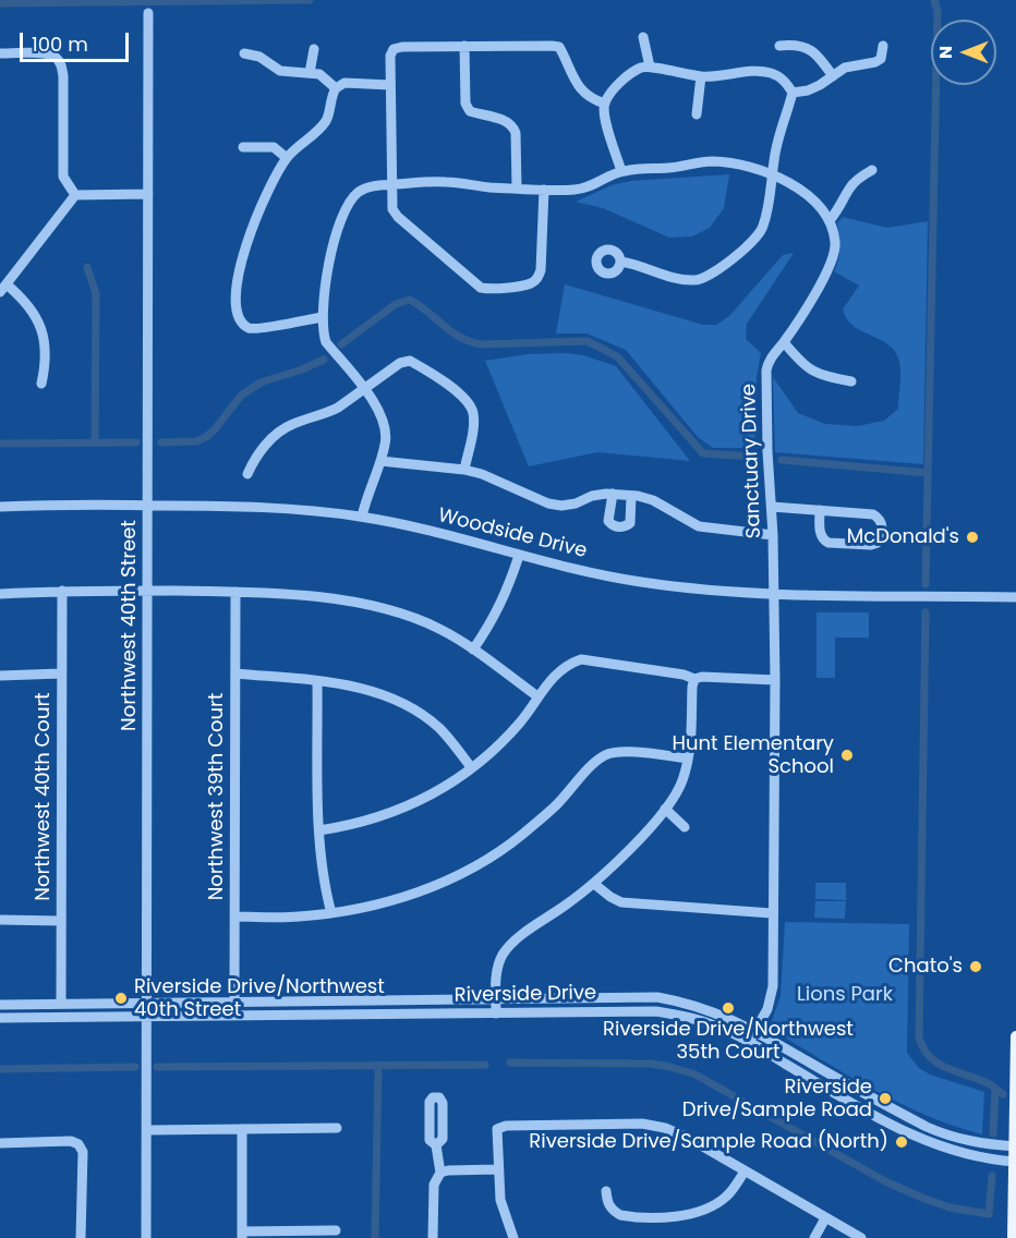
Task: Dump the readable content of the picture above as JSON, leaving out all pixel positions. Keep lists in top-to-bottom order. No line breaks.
{"streets":{"street":["Sanctuary Drive","Woodside Drive","Northwest 40th Street","Northwest 40th Court","Northwest 39th Court","Riverside Drive"]},"crossings":[["Sanctuary Drive","Woodside Drive"],["Sanctuary Drive","Riverside Drive"],["Woodside Drive","Northwest 40th Street"],["Northwest 40th Street","Riverside Drive"],["Northwest 40th Court","Riverside Drive"],["Northwest 39th Court","Riverside Drive"]],"parks":["Lions Park"],"places":["McDonald's","Hunt Elementary School","Chato's","Riverside Drive/Northwest 40th Street","Riverside Drive/Northwest 35th Court","Riverside Drive/Sample Road","Riverside Drive/Sample Road (North)"],"scale_bar":"100 m","north":"left"}
